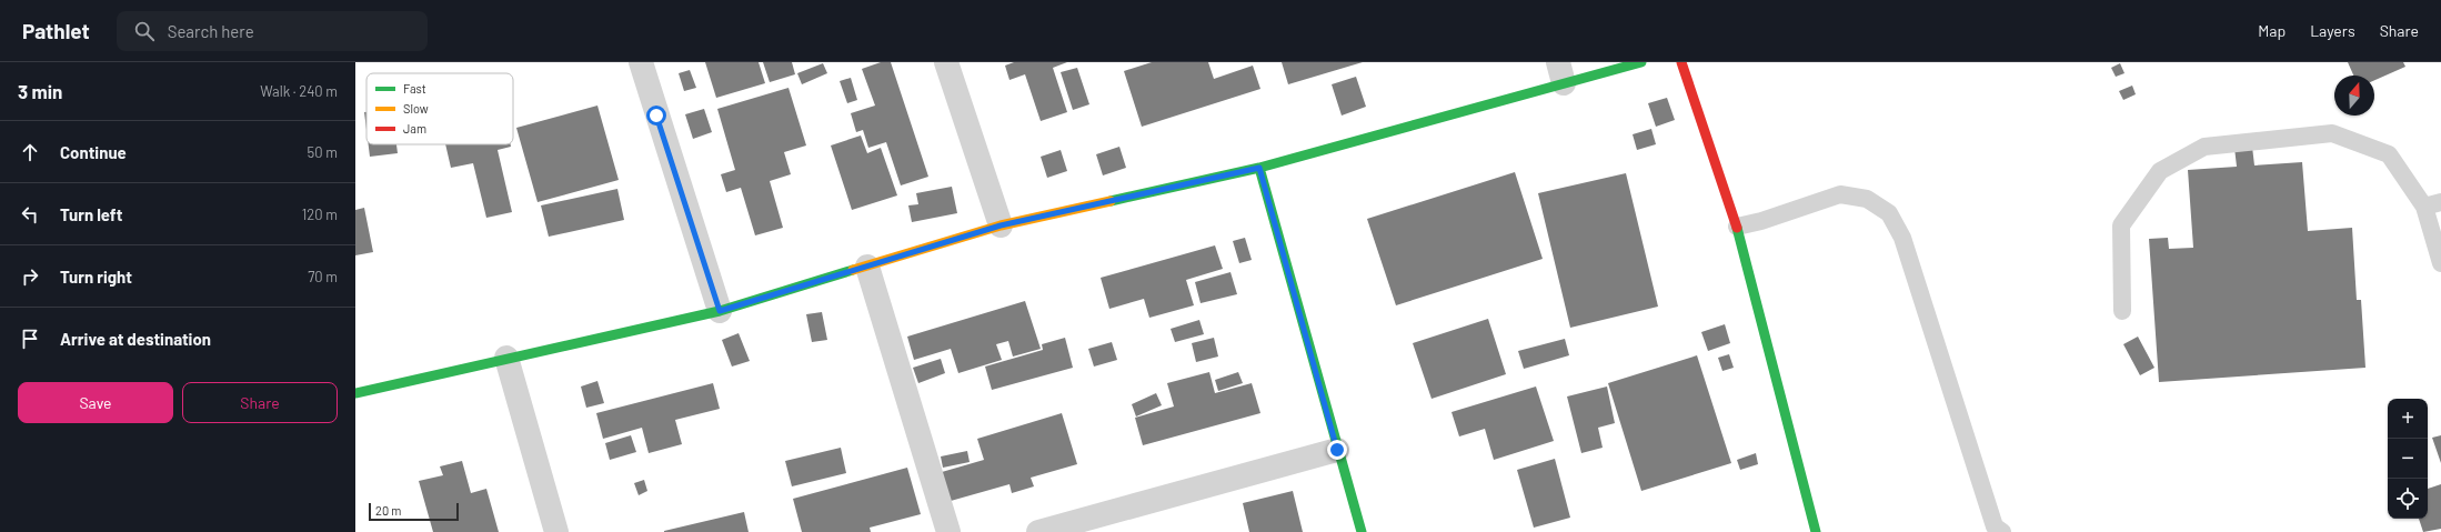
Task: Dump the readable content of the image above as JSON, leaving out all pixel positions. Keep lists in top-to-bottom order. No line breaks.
{"legend":["Fast","Slow","Jam"],"scale_bar":"20 m","north":"top","page":{"header":"Pathlet","search":"Search here","nav":["Map","Layers","Share"],"heading":["3 min","Walk · 240 m"],"list":[["Continue","50 m"],["Turn left","120 m"],["Turn right","70 m"],"Arrive at destination"],"buttons":["Save","Share"],"map_buttons":["+","−"],"scale":"20 m"}}
